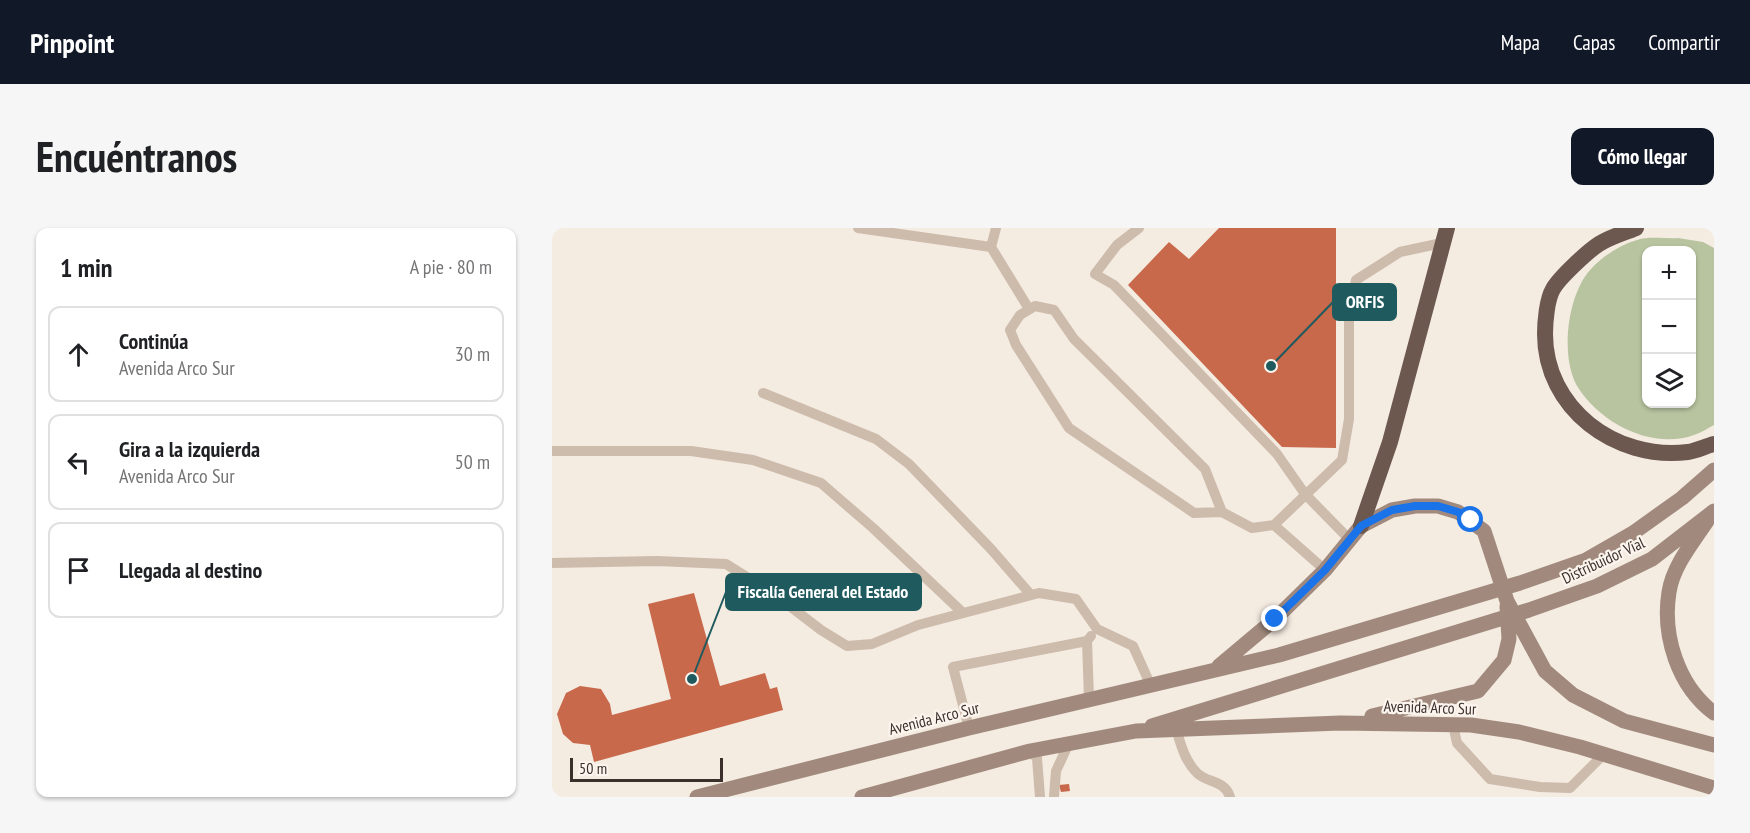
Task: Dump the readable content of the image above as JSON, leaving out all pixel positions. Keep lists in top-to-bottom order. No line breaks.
{"streets":{"main road":["Distribuidor Vial","Avenida Arco Sur"]},"crossings":[["Distribuidor Vial","Avenida Arco Sur"]],"places":["ORFIS","Fiscalía General del Estado"],"scale_bar":"50 m","page":{"header":"Pinpoint","nav":["Mapa","Capas","Compartir"],"buttons":"Cómo llegar","title":"Encuéntranos","heading":["1 min","A pie · 80 m"],"map_buttons":["+","−"],"list":[["Continúa","Avenida Arco Sur","30 m"],["Gira a la izquierda","Avenida Arco Sur","50 m"],"Llegada al destino"],"scale":"50 m"}}
